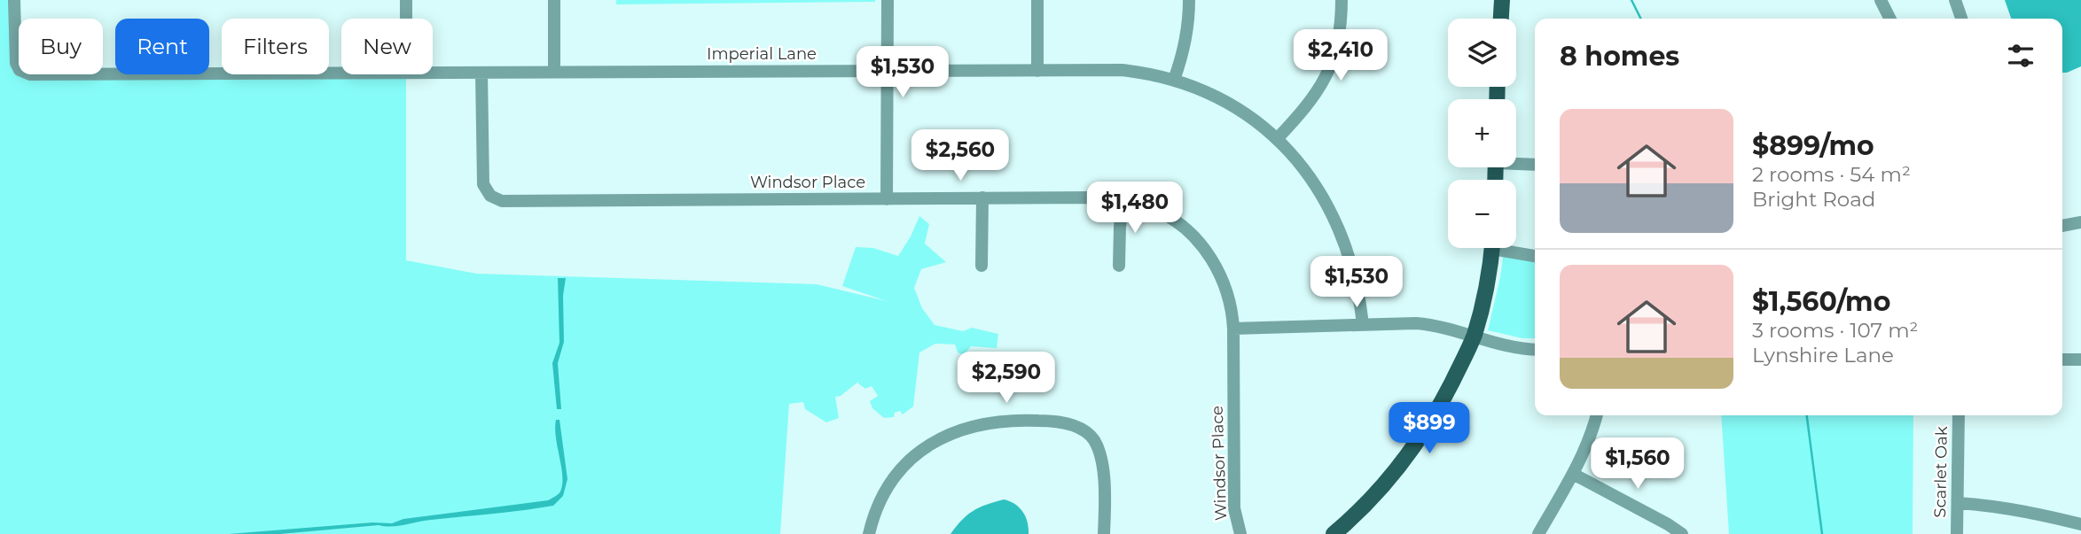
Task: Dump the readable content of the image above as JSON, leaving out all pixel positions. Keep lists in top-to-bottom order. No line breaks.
{"streets":{"street":["Imperial Lane","Windsor Place","Scarlet Oak"]},"crossings":[["Imperial Lane","Windsor Place"]],"page":{"map_buttons":["+","−"],"chip":["Buy","Rent","Filters","New"],"heading":"8 homes","price":["$2,410","$1,530","$2,560","$1,480","$1,530","$2,590","$899","$1,560"],"list":[{"name":"$899/mo","note":"2 rooms · 54 m² · Bright Road"},{"name":"$1,560/mo","note":"3 rooms · 107 m² · Lynshire Lane"}]}}
